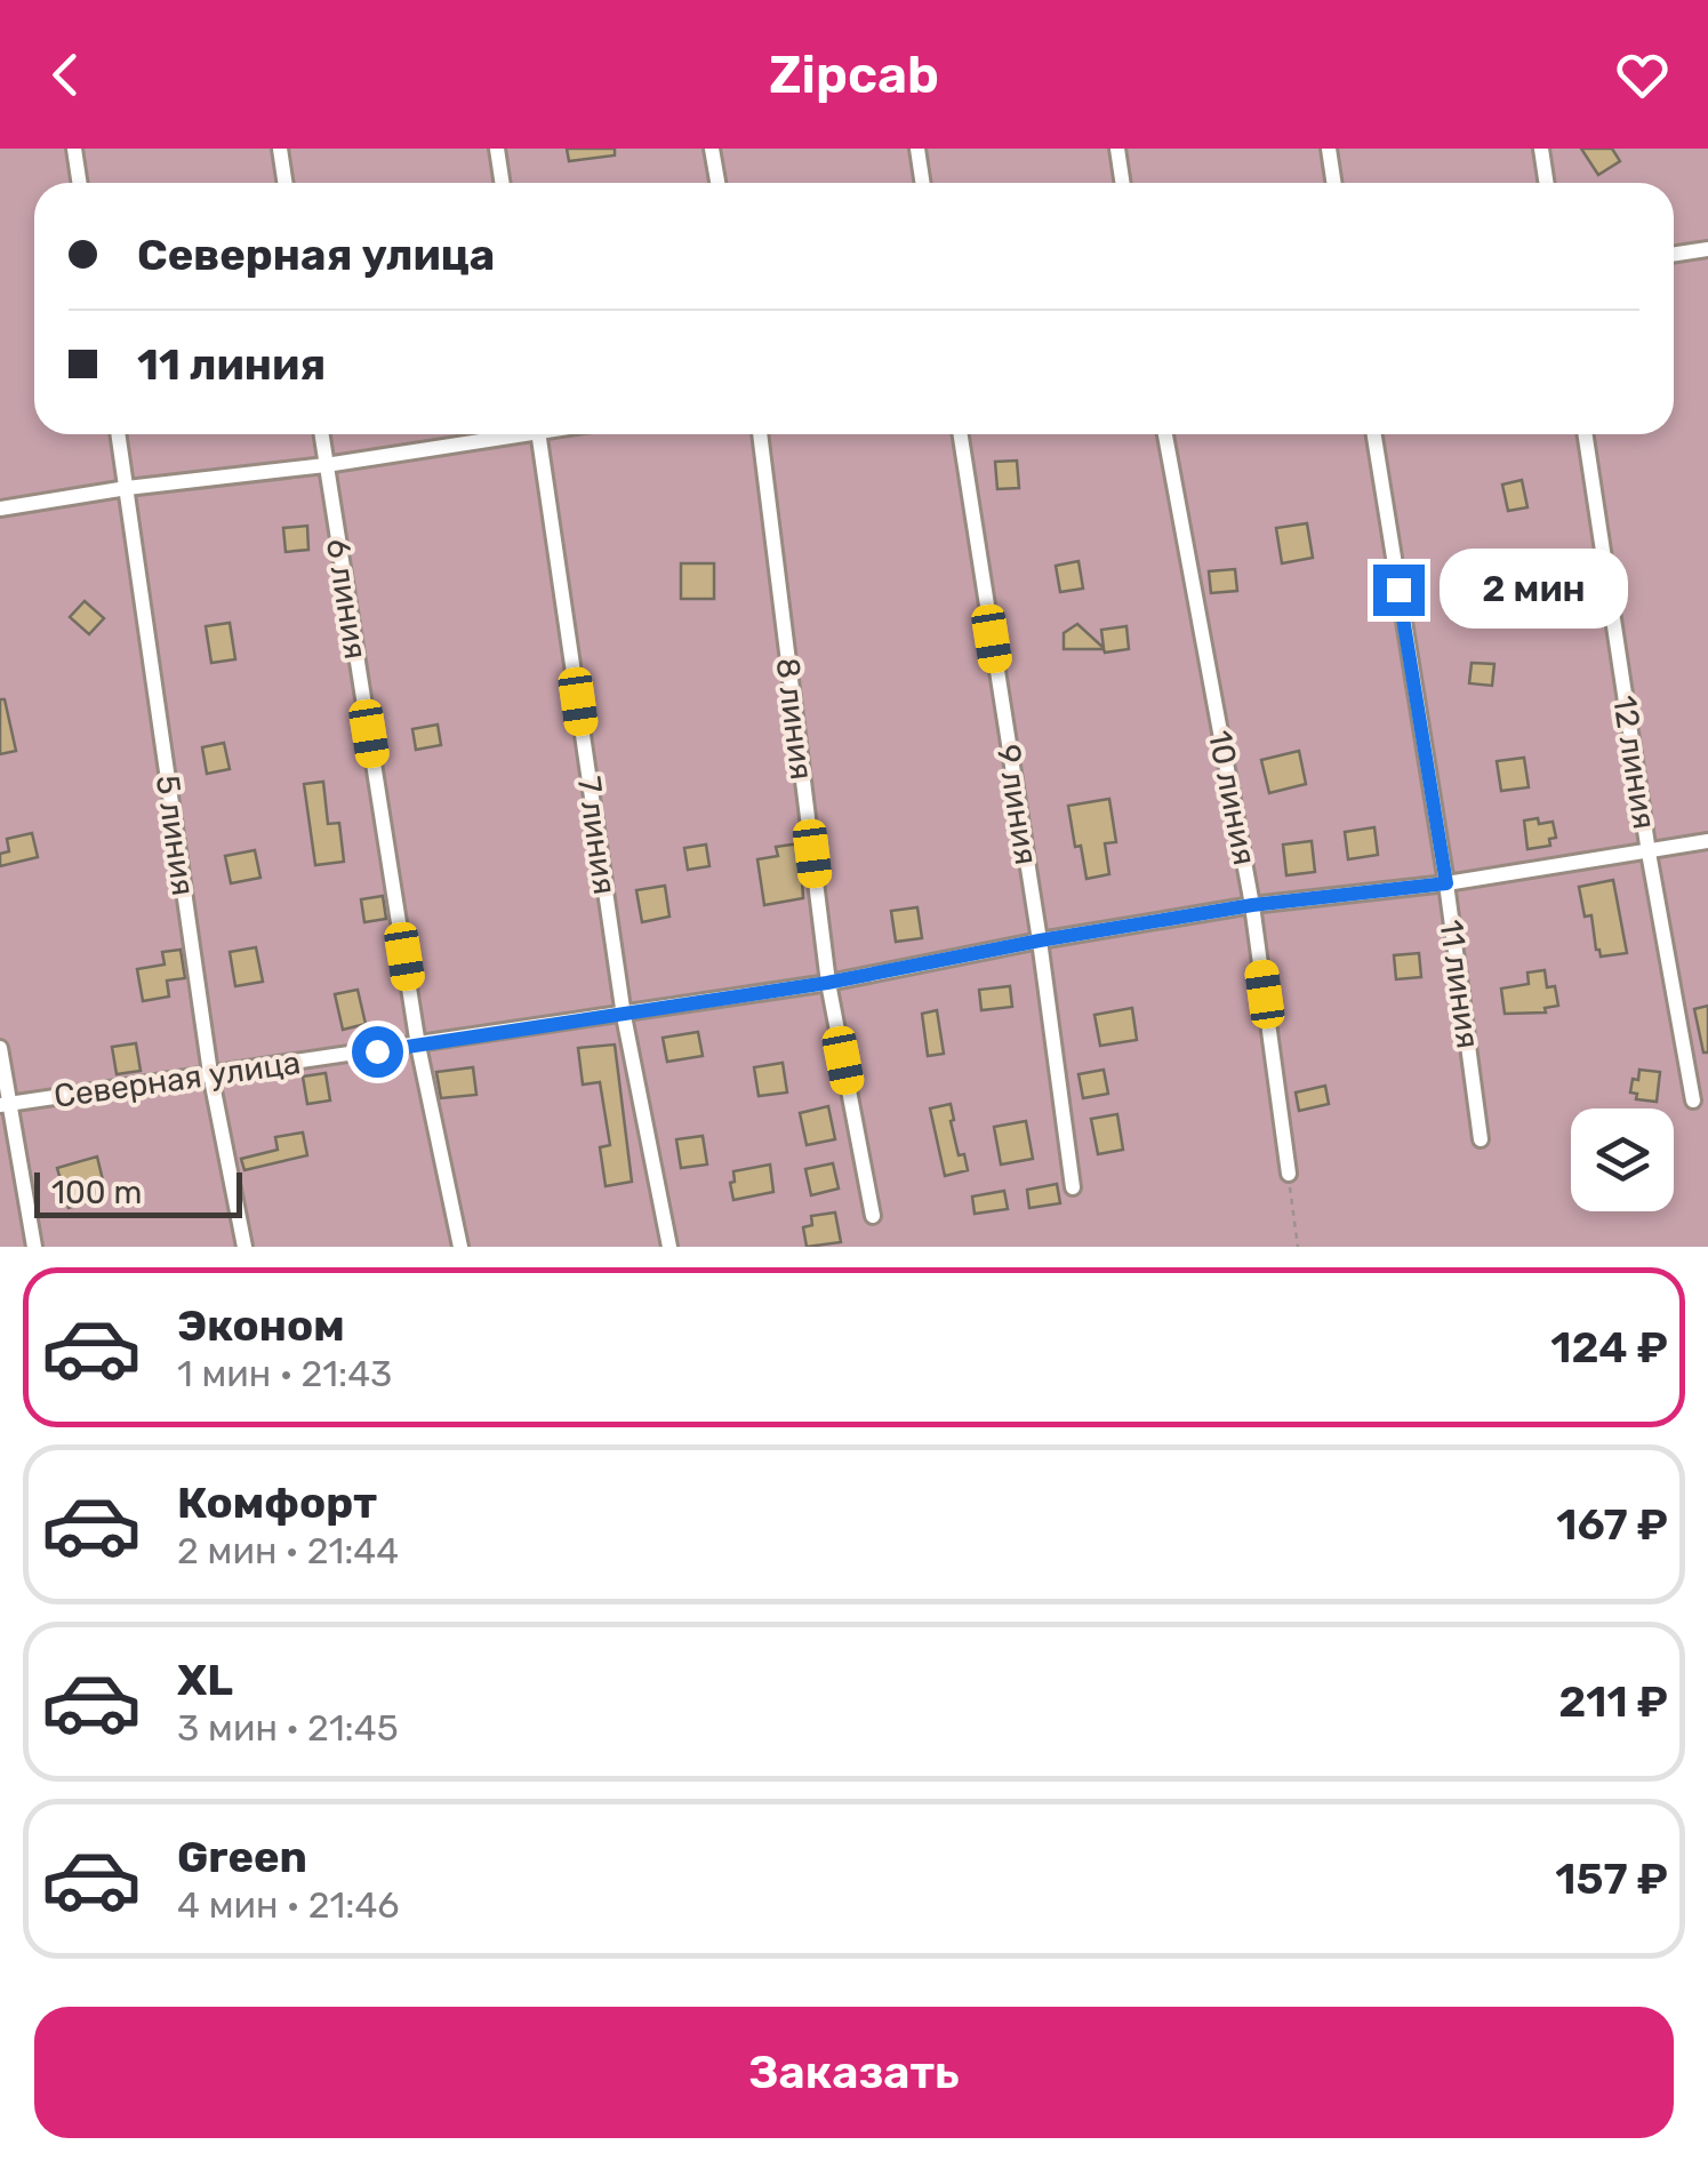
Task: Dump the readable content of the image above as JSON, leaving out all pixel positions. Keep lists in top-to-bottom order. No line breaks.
{"streets":{"street":["6 линия","8 линия","12 линия","10 линия","9 линия","5 линия","7 линия","11 линия","Северная улица"]},"crossings":[["6 линия","Северная улица"],["8 линия","Северная улица"],["12 линия","Северная улица"],["10 линия","Северная улица"],["9 линия","Северная улица"],["5 линия","Северная улица"],["7 линия","Северная улица"],["11 линия","Северная улица"]],"scale_bar":"100 m","page":{"header":"Zipcab","banner":["Северная улица","11 линия"],"bubble":"2 мин","scale":"100 m","list":[{"name":"Эконом","note":"1 мин · 21:43","value":"124 ₽"},{"name":"Комфорт","note":"2 мин · 21:44","value":"167 ₽"},{"name":"XL","note":"3 мин · 21:45","value":"211 ₽"},{"name":"Green","note":"4 мин · 21:46","value":"157 ₽"}],"buttons":"Заказать"}}
